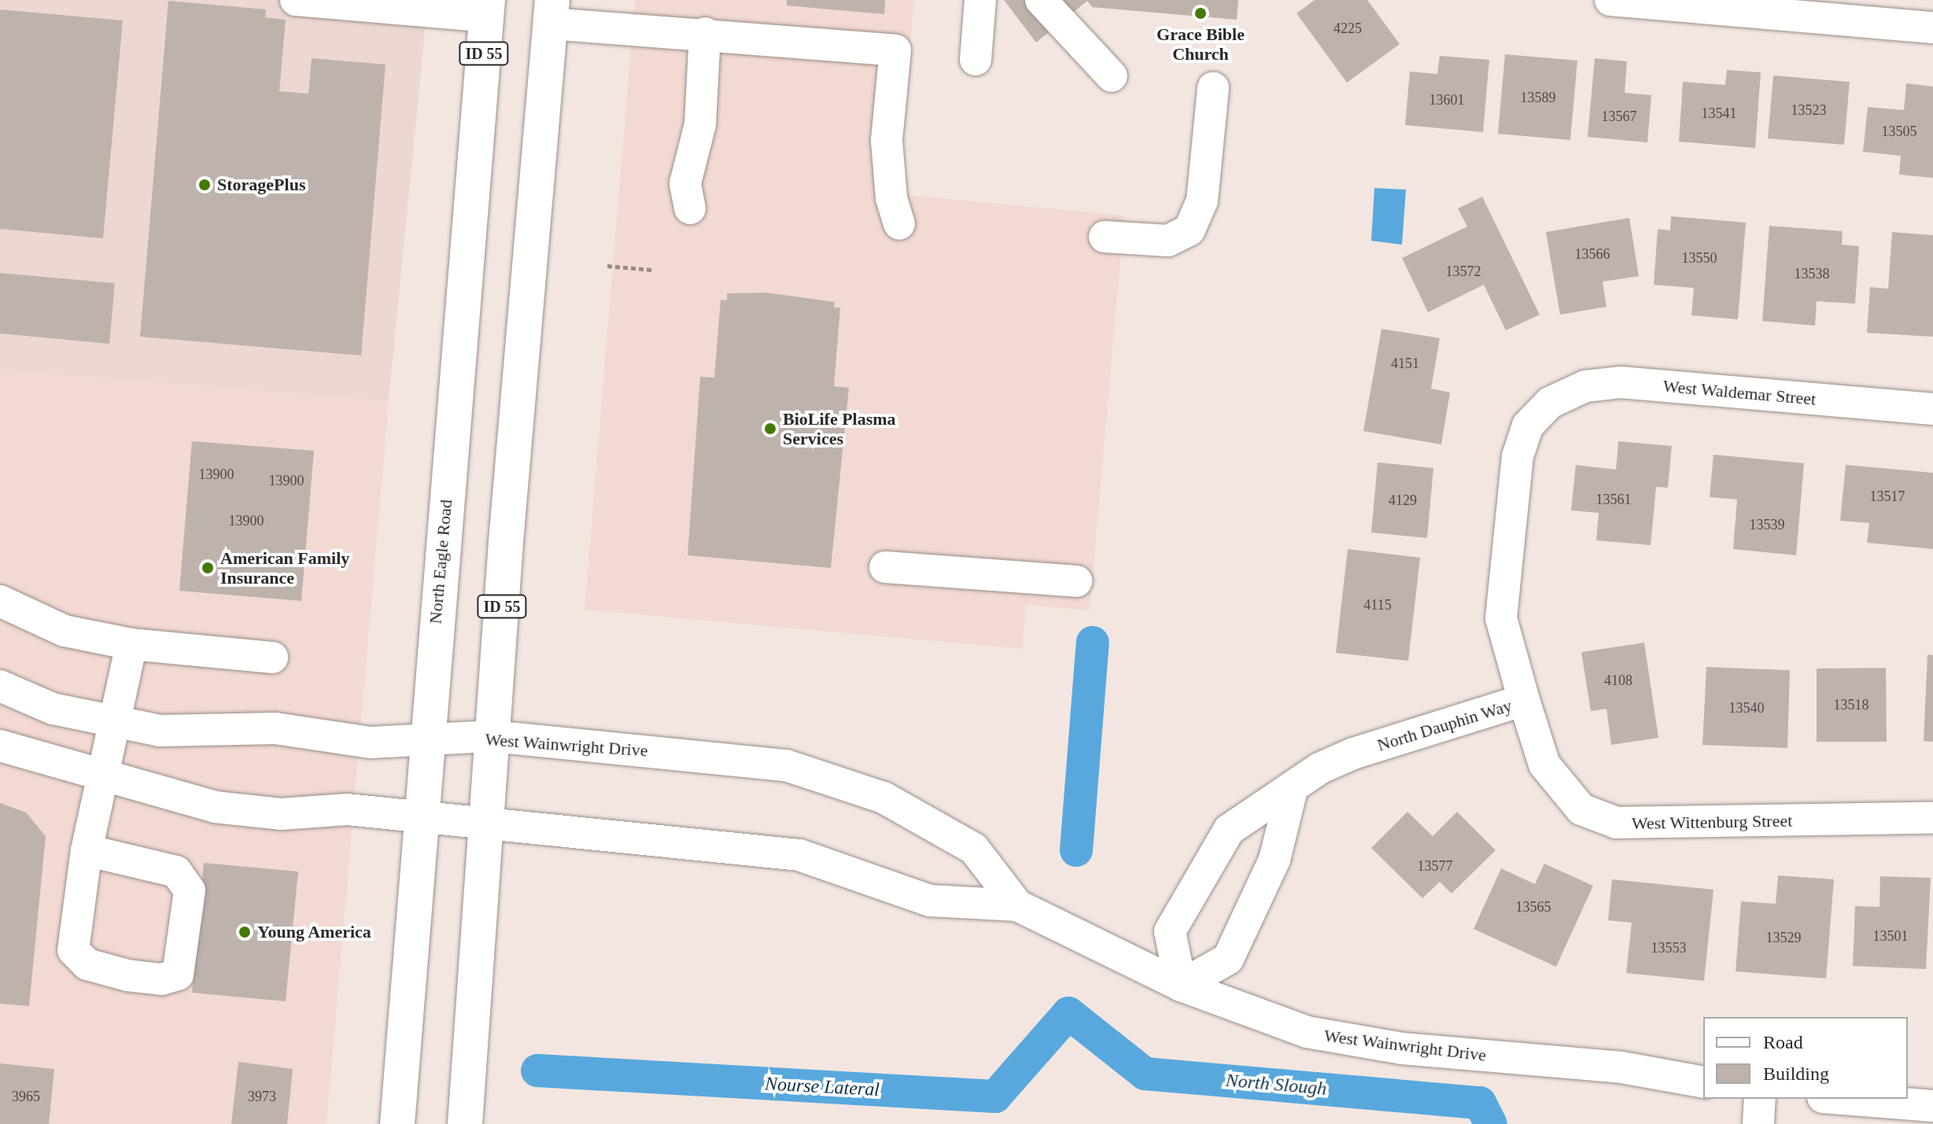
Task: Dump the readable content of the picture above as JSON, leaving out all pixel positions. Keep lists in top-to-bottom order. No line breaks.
{"streets":{"highway":["ID 55","North Eagle Road"],"street":["West Waldemar Street","North Dauphin Way","West Wainwright Drive","West Wittenburg Street"]},"crossings":[["ID 55","West Wainwright Drive"],["West Waldemar Street","North Dauphin Way"],["North Eagle Road","West Wainwright Drive"],["North Dauphin Way","West Wainwright Drive"],["North Dauphin Way","West Wittenburg Street"]],"water":["North Slough","Nourse Lateral"],"places":["Grace Bible Church","StoragePlus","BioLife Plasma Services","American Family Insurance","Young America"],"house_numbers":["4225","13589","13601","13523","13541","13567","13505","13566","13550","13572","13538","4151","13900","13900","13517","13561","4129","13900","13539","4115","4108","13518","13540","13577","13565","13501","13529","13553","3965","3973"],"legend":["Road","Building"]}
